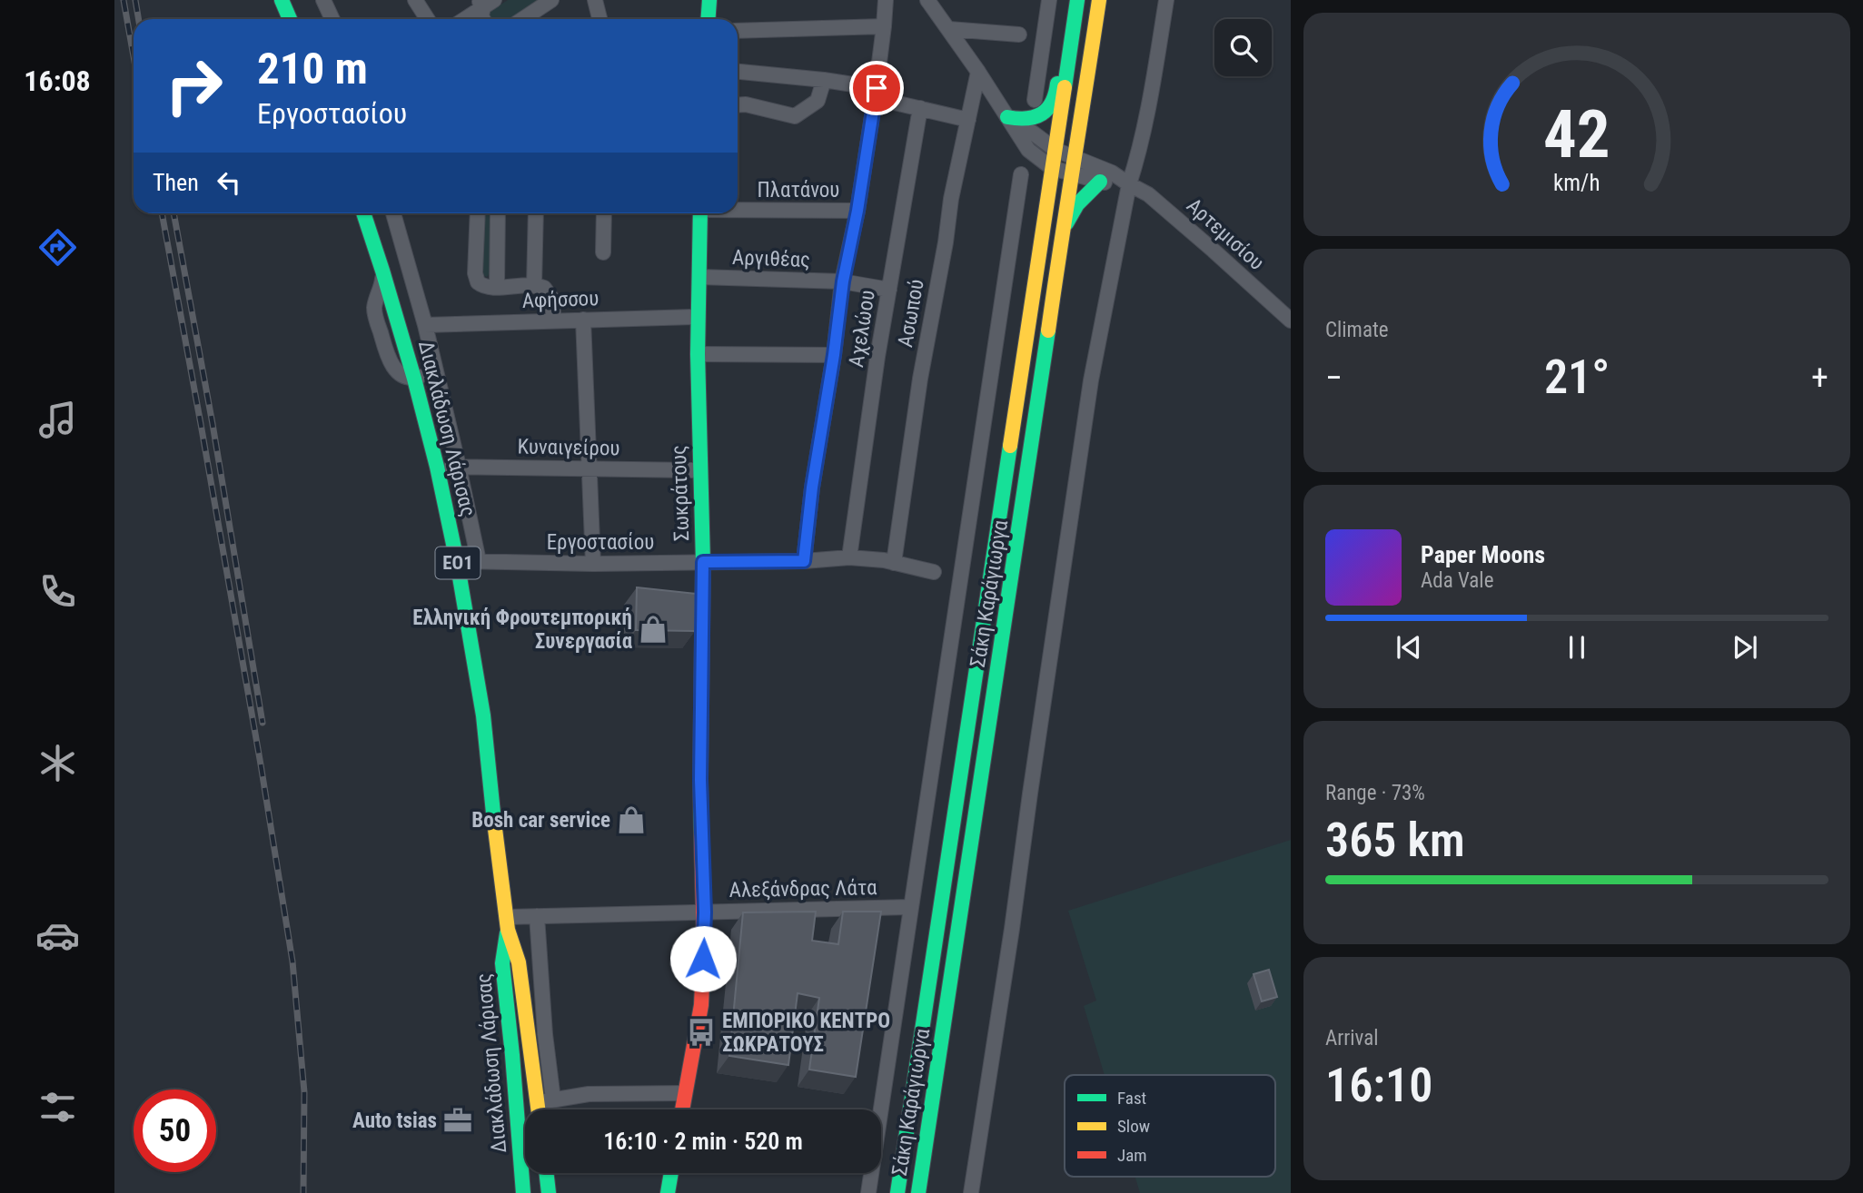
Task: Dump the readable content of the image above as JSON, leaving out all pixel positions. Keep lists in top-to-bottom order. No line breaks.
{"streets":{"main road":["Διακλάδωση Λάρισας","Σωκράτους","ΕΟ1","Σάκη Καράγιωργα"],"street":["Πλατάνου","Αρτεμισίου","Αργιθέας","Αφήσσου","Ασωπού","Αχελώου","Κυναιγείρου","Εργοστασίου","Αλεξάνδρας Λάτα"]},"crossings":[["Αρτεμισίου","Σάκη Καράγιωργα"],["Αργιθέας","Αχελώου"],["Αργιθέας","Σωκράτους"],["Αφήσσου","Σωκράτους"],["Ασωπού","Εργοστασίου"],["Αχελώου","Εργοστασίου"],["Διακλάδωση Λάρισας","Κυναιγείρου"],["Διακλάδωση Λάρισας","Εργοστασίου"],["Διακλάδωση Λάρισας","Αλεξάνδρας Λάτα"],["Κυναιγείρου","Σωκράτους"],["Σωκράτους","Εργοστασίου"],["Σωκράτους","Αλεξάνδρας Λάτα"]],"places":{"shop":["Ελληνική Φρουτεμπορική Συνεργασία","Bosh car service"],"bus stop":["ΕΜΠΟΡΙΚΟ ΚΕΝΤΡΟ ΣΩΚΡΑΤΟΥΣ"],"office":["Auto tsias"]},"legend":["Fast","Slow","Jam"],"page":{"tabs":"16:08","turn":["210 m","Εργοστασίου"],"then":"Then","tile":["Climate",["Range · 73%","365 km"],["Arrival","16:10"]],"heat":["−","21°","+"],"song":["Paper Moons","Ada Vale"],"limit":"50","trip":"16:10 · 2 min · 520 m","gauge":["42","km/h"]}}
